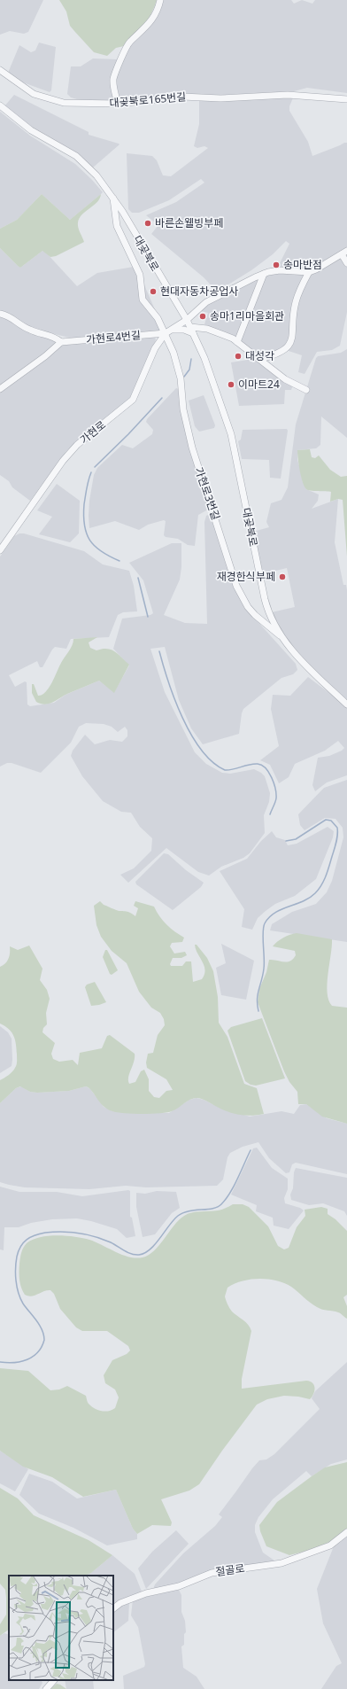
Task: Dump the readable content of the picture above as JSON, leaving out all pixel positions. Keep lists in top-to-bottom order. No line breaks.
{"streets":{"street":["대곶북로165번길","대곶북로","가현로4번길","가현로","가현로3번길","절골로"]},"crossings":[["대곶북로","가현로4번길"],["대곶북로","가현로"],["대곶북로","가현로3번길"],["가현로4번길","가현로"],["가현로4번길","가현로3번길"],["가현로","가현로3번길"]],"places":["바른손웰빙부페","송마반점","현대자동차공업사","송마1리마을회관","대성각","이마트24","재경한식부페"]}
